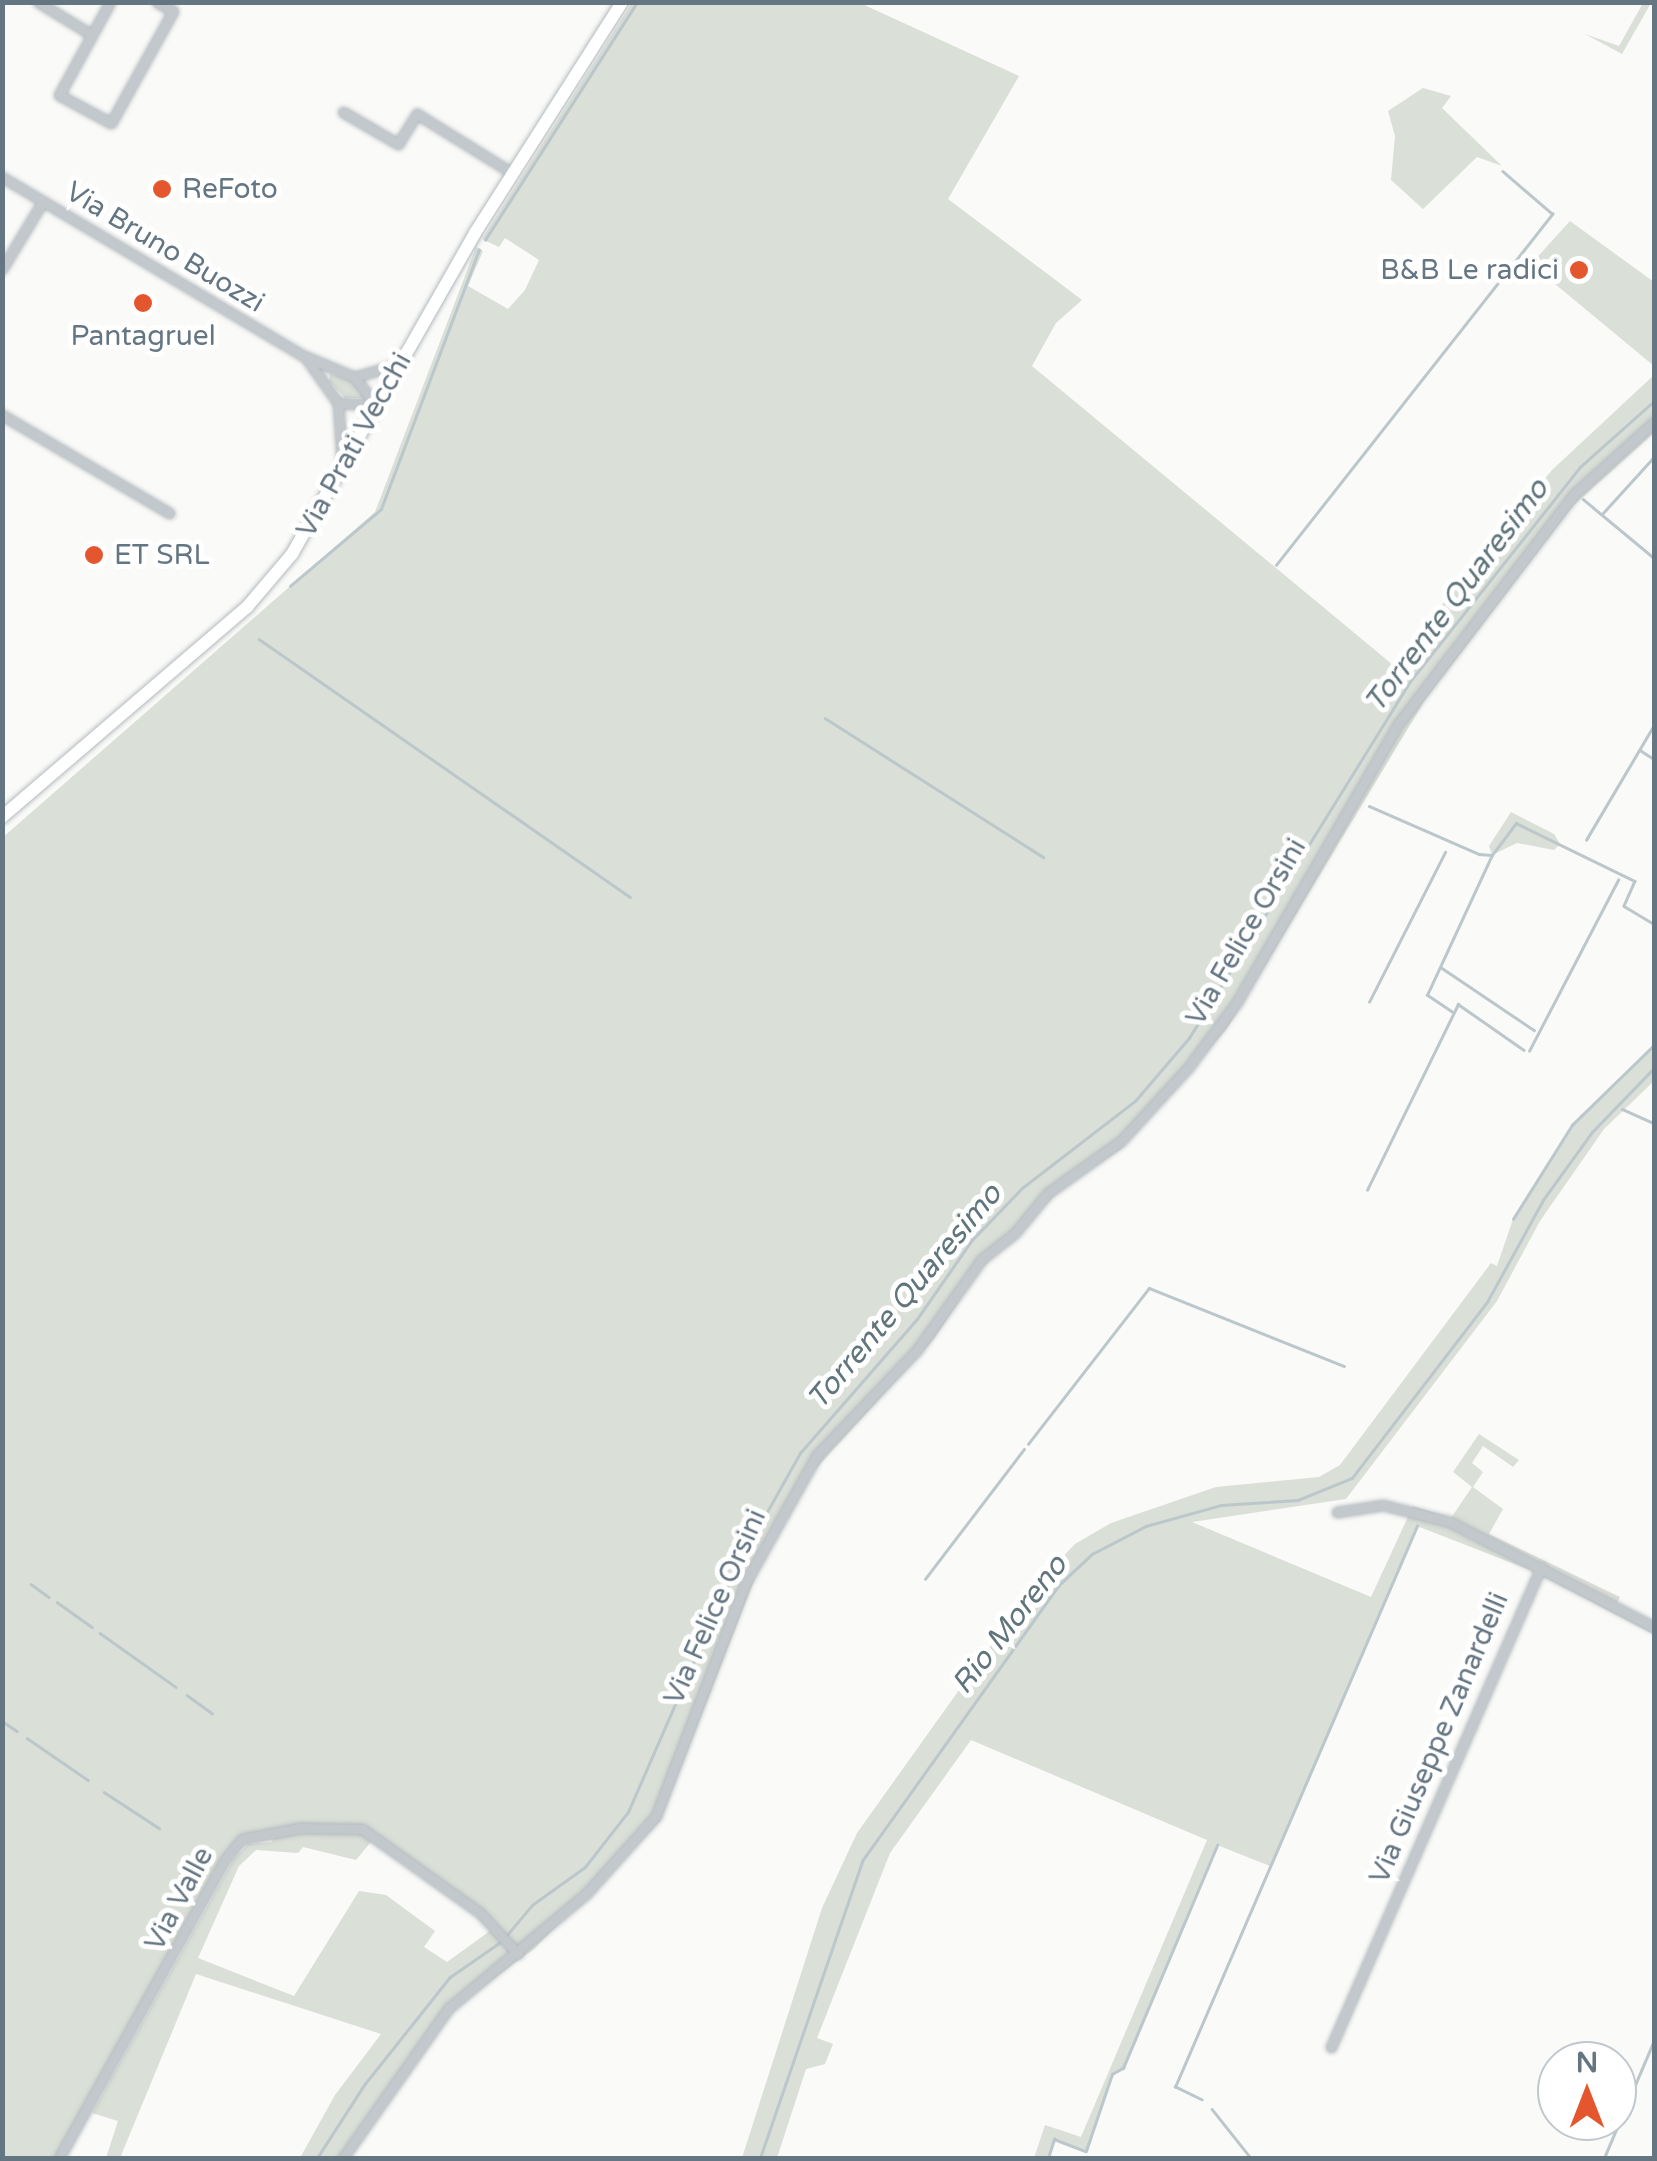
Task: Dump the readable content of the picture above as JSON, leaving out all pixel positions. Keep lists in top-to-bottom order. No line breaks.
{"streets":{"main road":["Via Prati Vecchi"],"street":["Via Bruno Buozzi","Via Felice Orsini","Via Giuseppe Zanardelli","Via Valle"]},"crossings":[["Via Bruno Buozzi","Via Prati Vecchi"],["Via Felice Orsini","Via Valle"]],"water":["Torrente Quaresimo","Rio Moreno"],"places":["ReFoto","B&B Le radici","Pantagruel","ET SRL"],"north":"top"}
